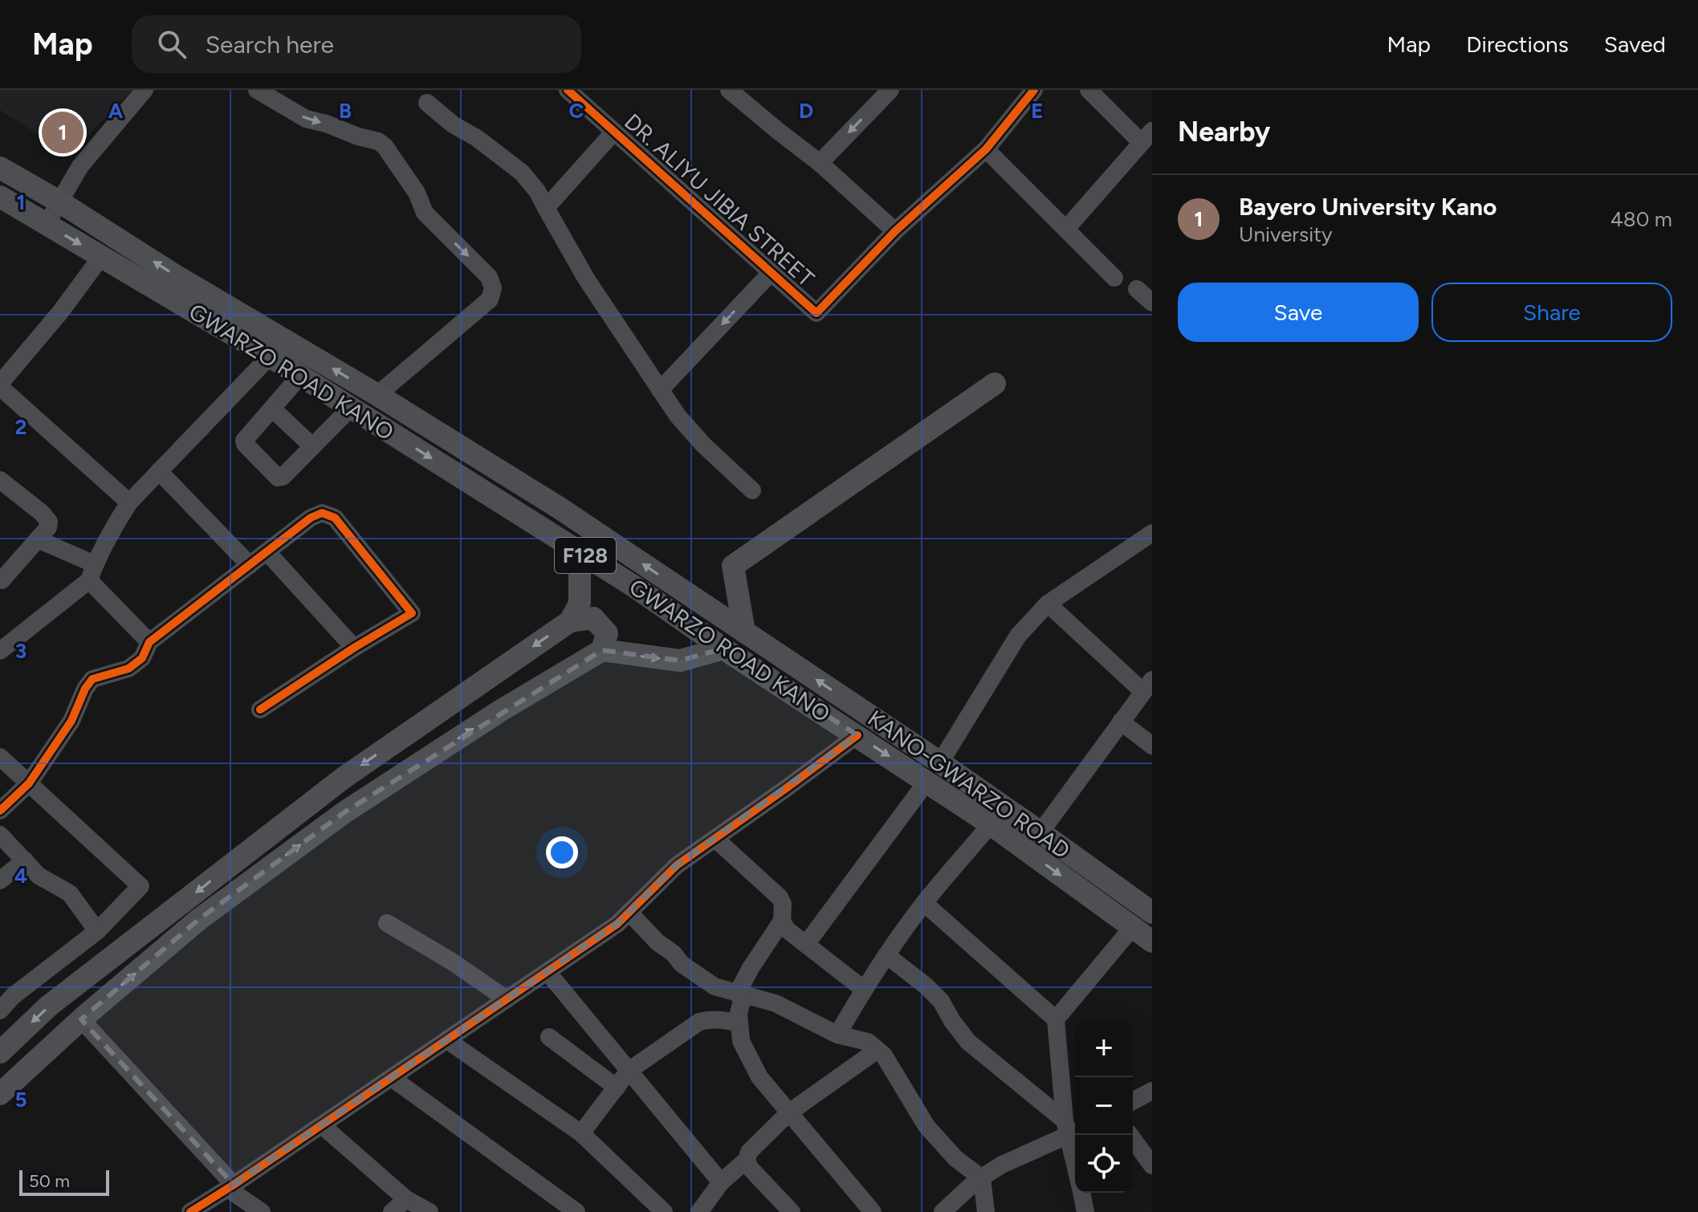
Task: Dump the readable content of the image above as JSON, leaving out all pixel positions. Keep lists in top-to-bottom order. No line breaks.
{"streets":{"main road":["GWARZO ROAD KANO","F128","KANO-GWARZO ROAD"],"street":["DR. ALIYU JIBIA STREET"]},"crossings":[["GWARZO ROAD KANO","KANO-GWARZO ROAD"]],"one_way":["GWARZO ROAD KANO","KANO-GWARZO ROAD"],"scale_bar":"50 m","page":{"header":"Map","search":"Search here","nav":["Map","Directions","Saved"],"heading":"Nearby","pins":"1","list":[{"mark":"1","name":"Bayero University Kano","note":"University","value":"480 m"}],"buttons":["Save","Share"],"map_buttons":["+","−"],"scale":"50 m"},"grid":{"columns":["A","B","C","D","E"],"rows":["1","2","3","4","5"]}}
